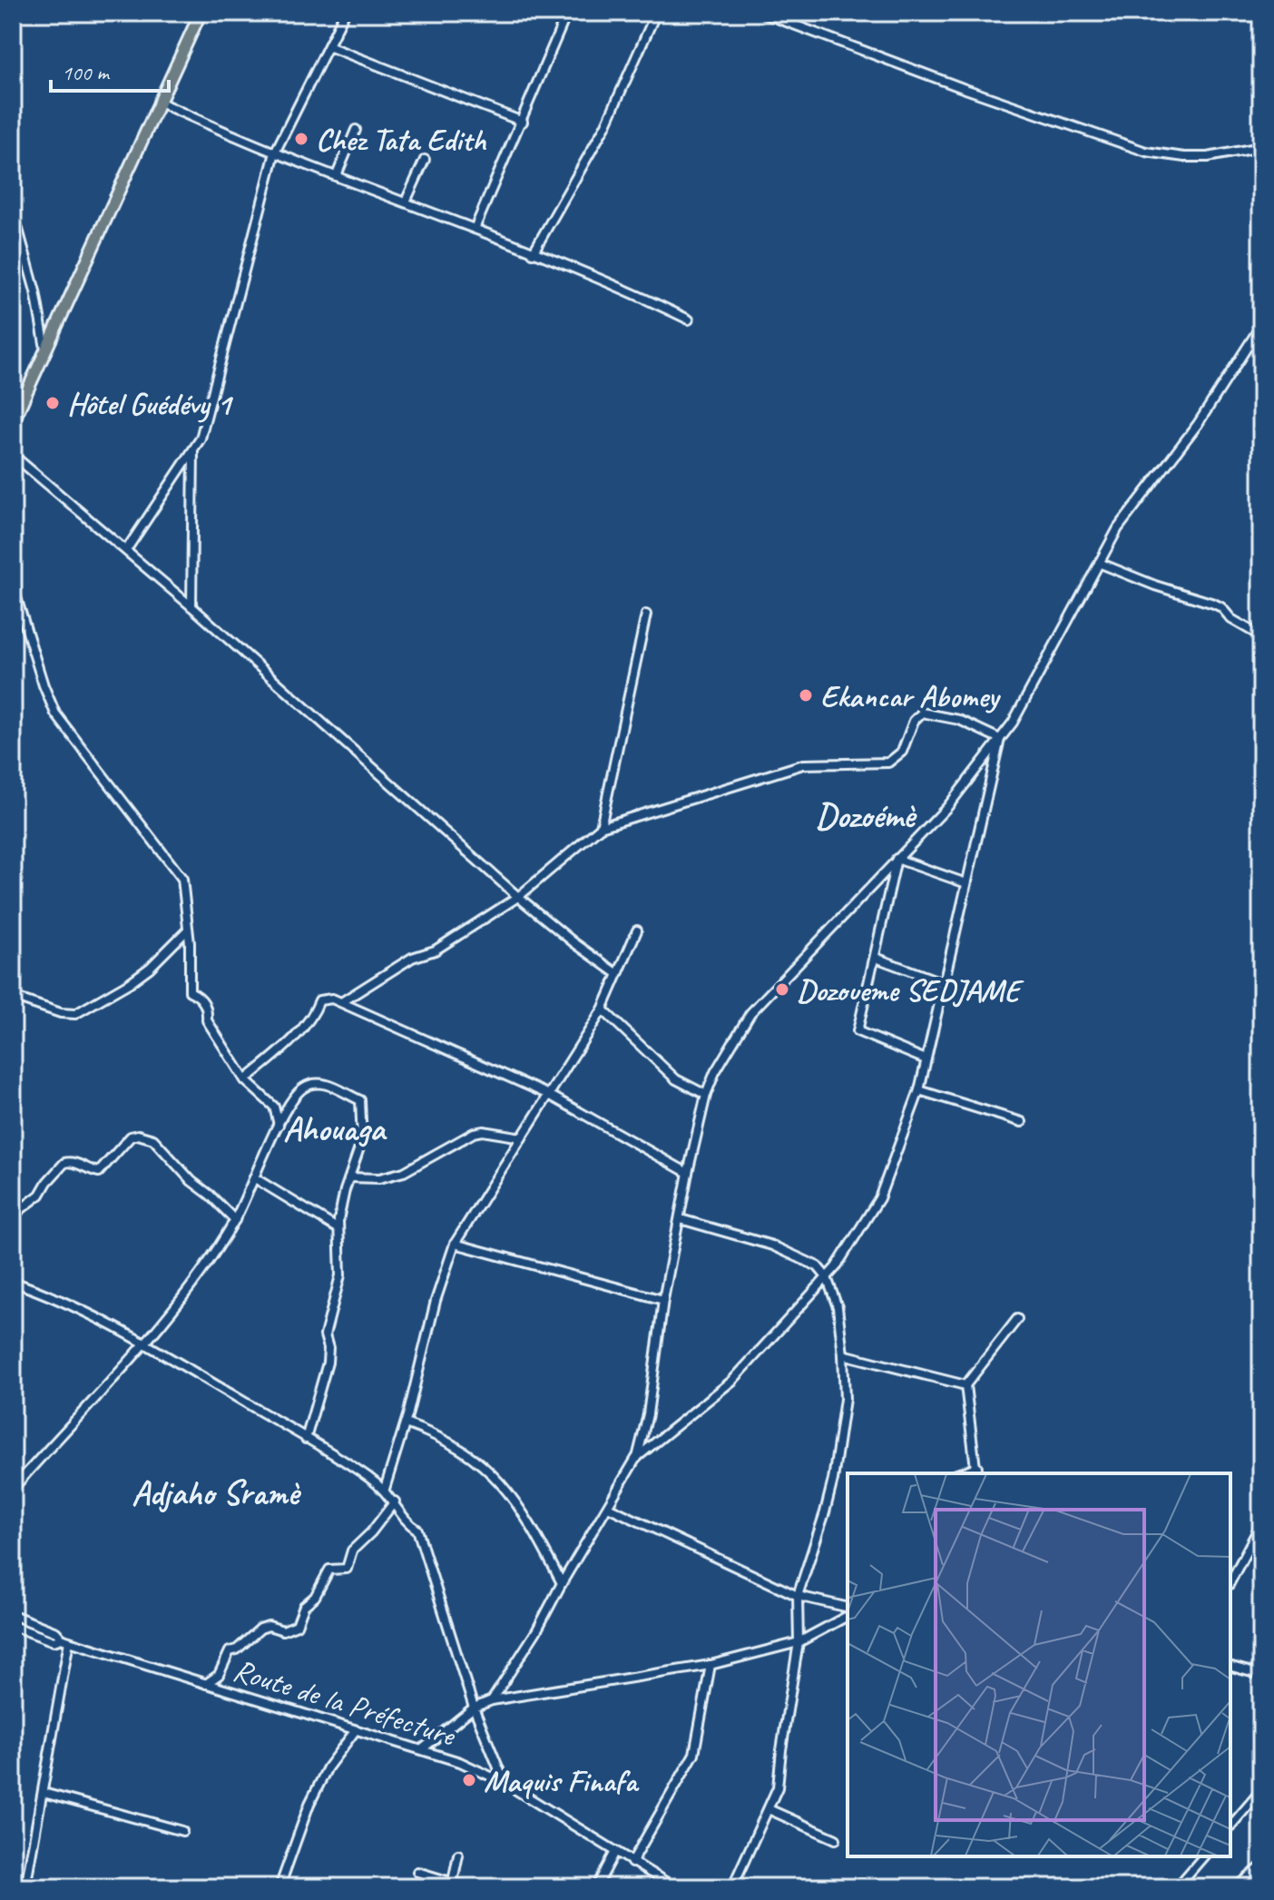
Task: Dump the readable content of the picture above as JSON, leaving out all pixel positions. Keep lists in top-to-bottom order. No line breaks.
{"streets":{"street":["Route de la Préfecture"]},"districts":["Dozoémè","Ahouaga","Adjaho Sramè"],"places":["Chez Tata Edith","Hôtel Guédévy 1","Ekancar Abomey","Dozoueme SEDJAME","Maquis Finafa"],"scale_bar":"100 m"}
